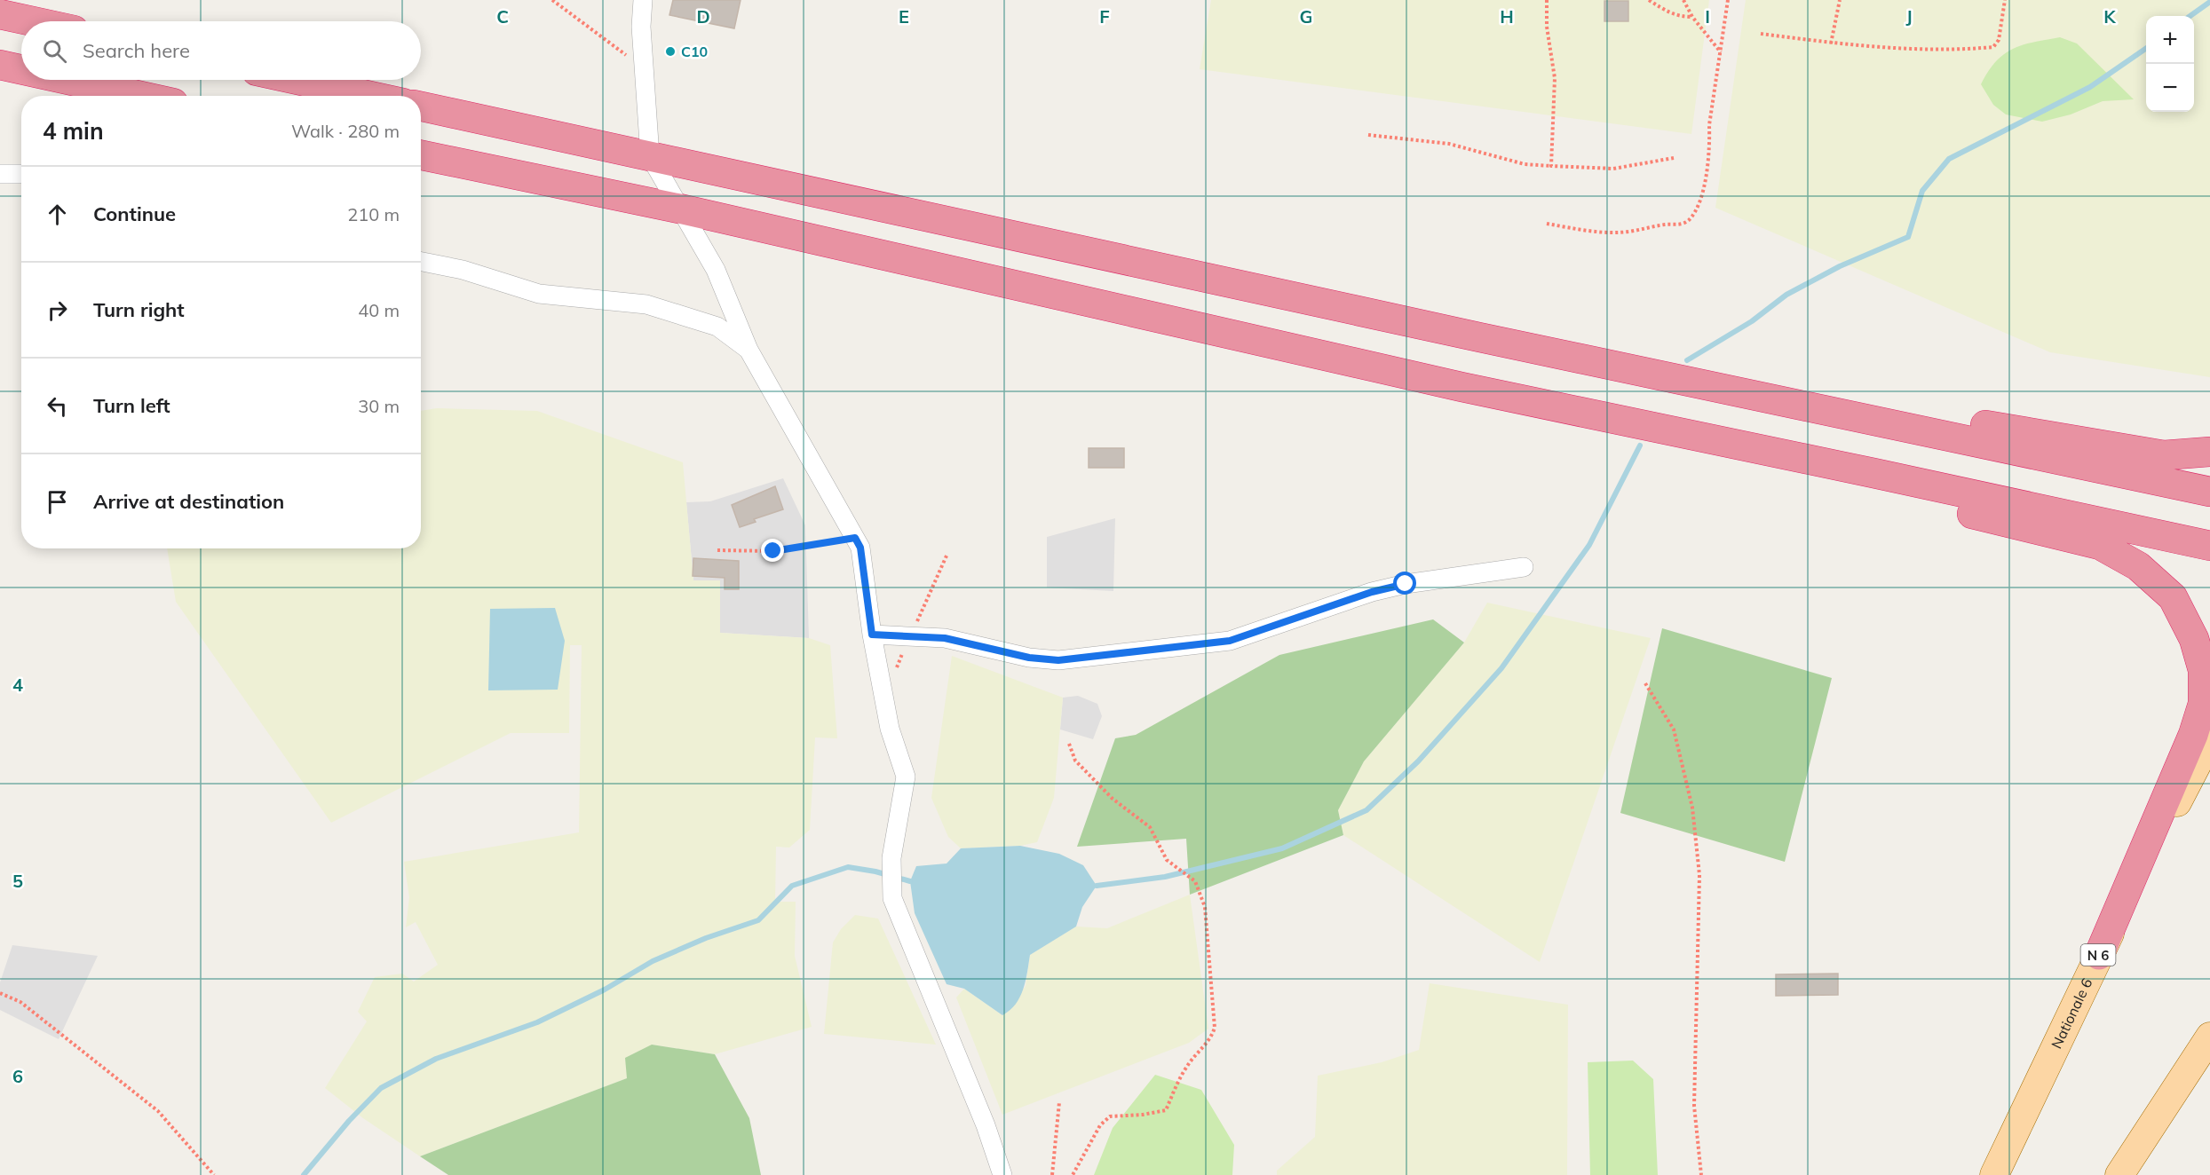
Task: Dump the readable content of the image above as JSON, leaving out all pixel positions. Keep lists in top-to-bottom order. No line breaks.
{"streets":{"main road":["N 6","Nationale 6"]},"places":["C10"],"page":{"map_buttons":["+","−"],"search":"Search here","heading":["4 min","Walk · 280 m"],"list":[["Continue","210 m"],["Turn right","40 m"],["Turn left","30 m"],"Arrive at destination"]},"grid":{"columns":["C","D","E","F","G","H","I","J","K"],"rows":["4","5","6"]}}
